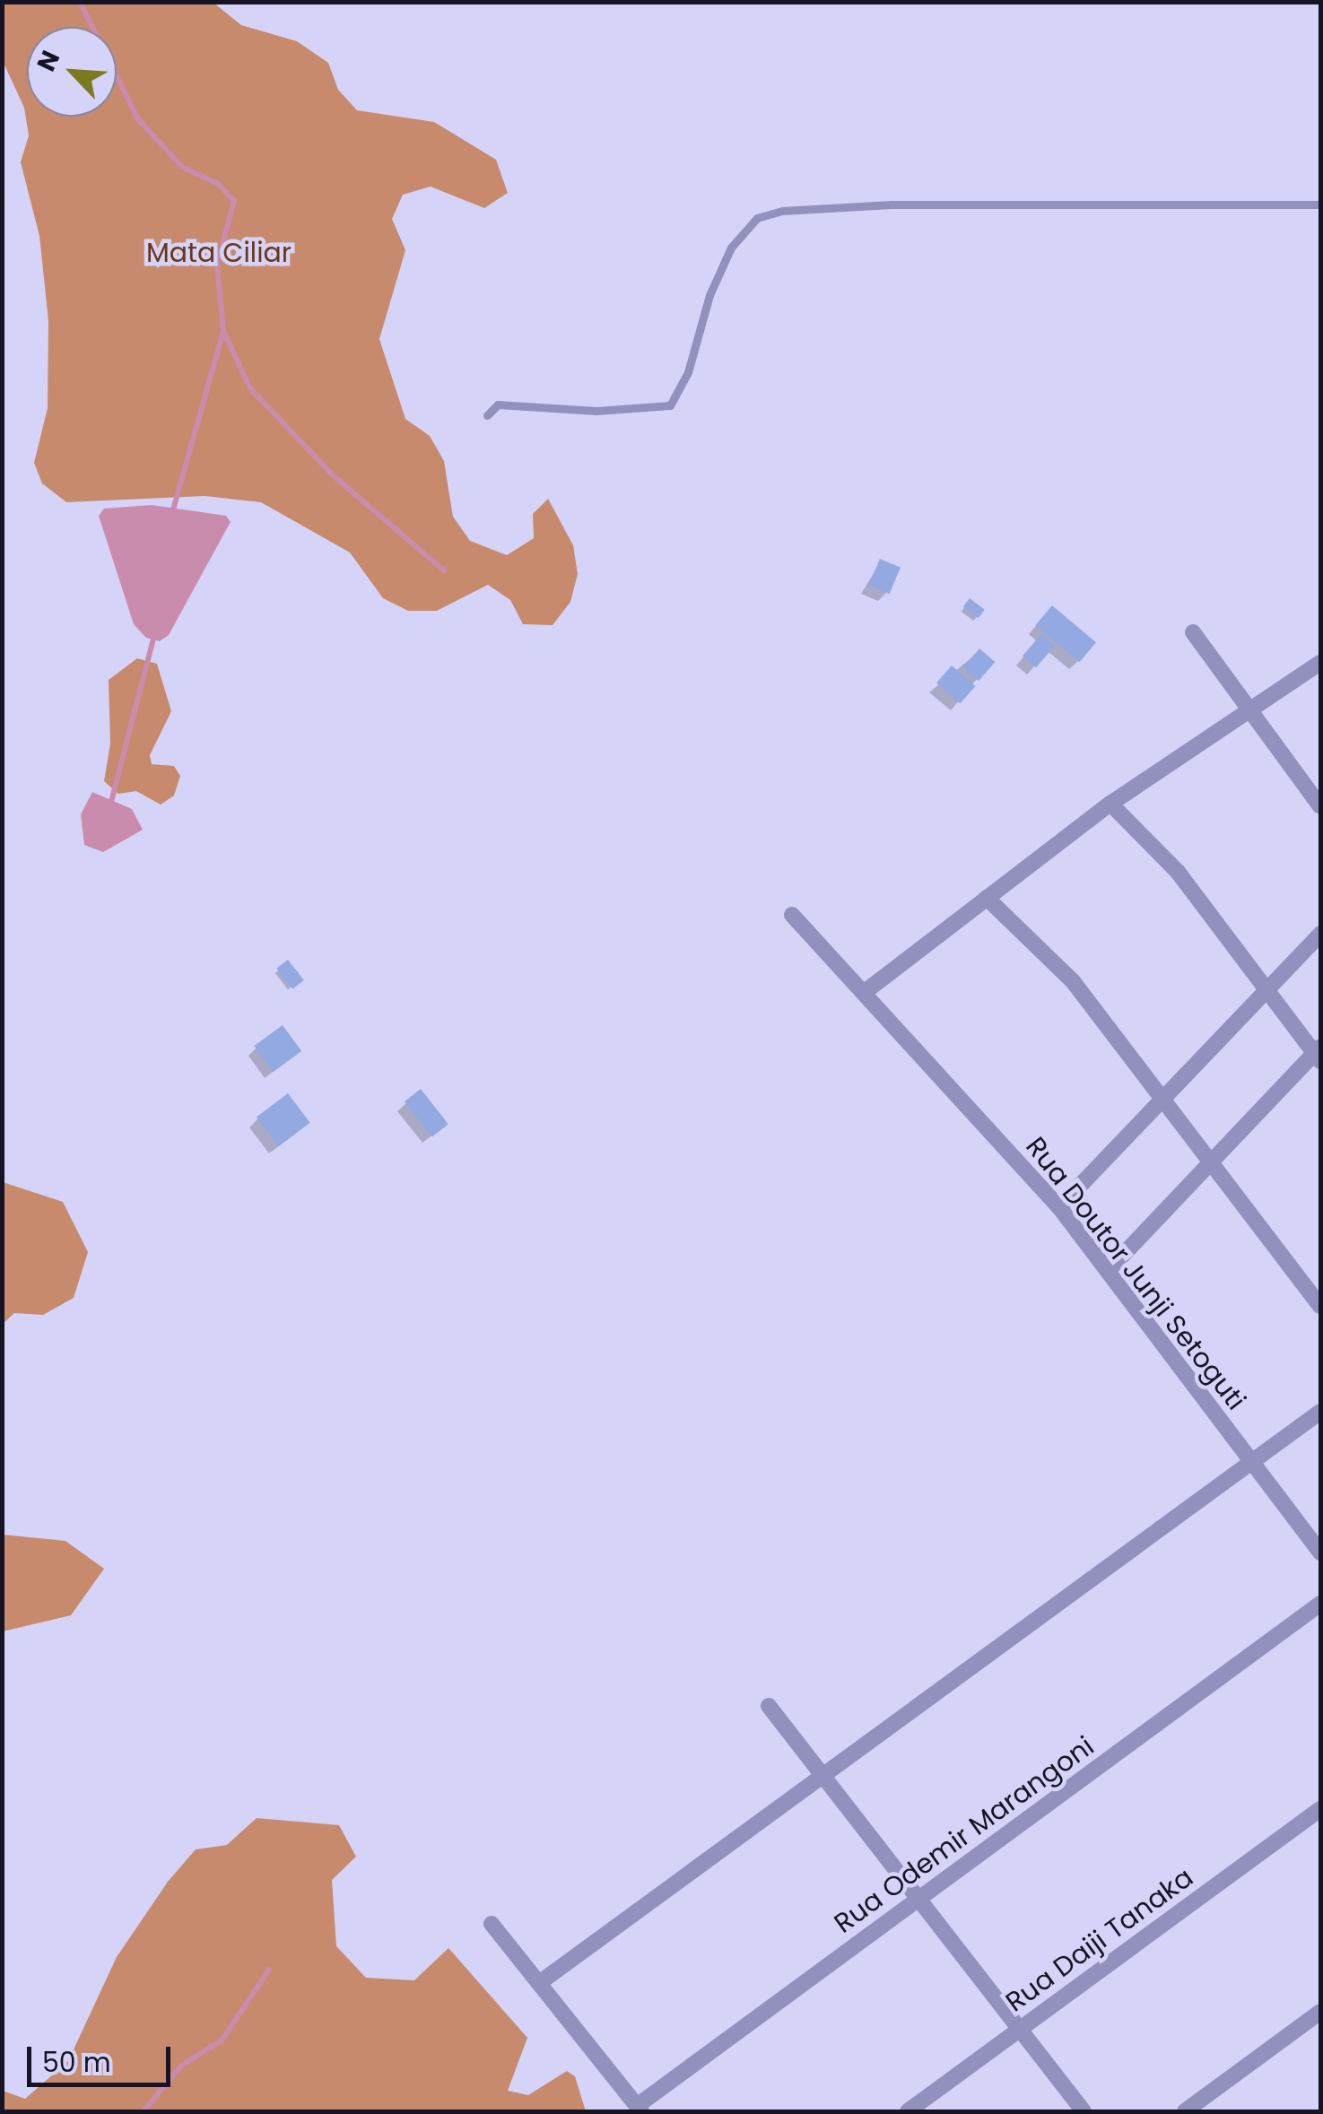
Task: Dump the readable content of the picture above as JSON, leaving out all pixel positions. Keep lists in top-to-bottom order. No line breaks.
{"streets":{"street":["Rua Doutor Junji Setoguti","Rua Odemir Marangoni","Rua Daiji Tanaka"]},"parks":["Mata Ciliar"],"scale_bar":"50 m","north":"top left"}
